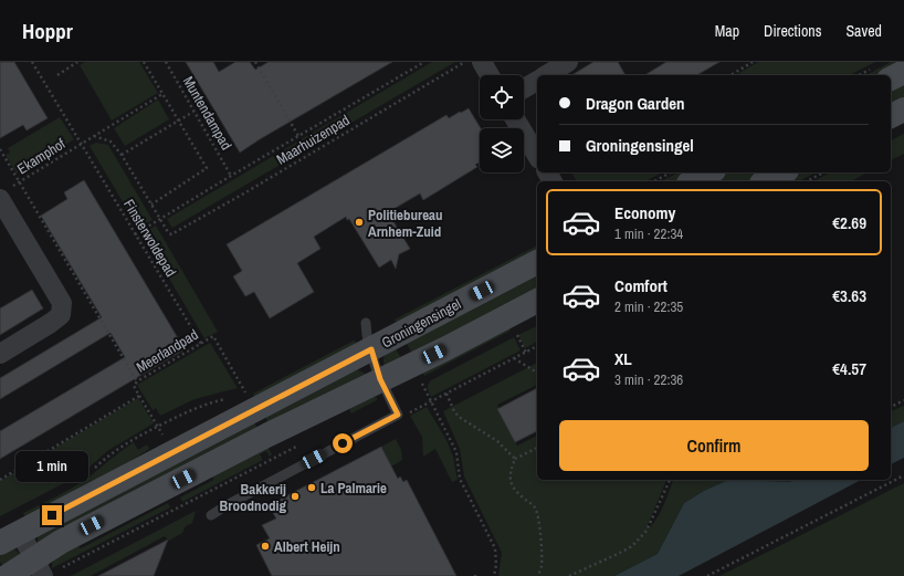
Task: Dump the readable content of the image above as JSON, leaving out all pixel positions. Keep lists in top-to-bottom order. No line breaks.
{"streets":{"street":["Groningensingel"],"path":["Muntendampad","Maarhuizenpad","Ekamphof","Finsterwoldepad","Meerlandpad"]},"crossings":[["Maarhuizenpad","Finsterwoldepad"],["Ekamphof","Finsterwoldepad"],["Finsterwoldepad","Meerlandpad"]],"places":["Politiebureau Arnhem-Zuid","La Palmarie","Bakkerij Broodnodig","Albert Heijn"],"page":{"header":"Hoppr","nav":["Map","Directions","Saved"],"banner":["Dragon Garden","Groningensingel"],"list":[{"name":"Economy","note":"1 min · 22:34","value":"€2.69"},{"name":"Comfort","note":"2 min · 22:35","value":"€3.63"},{"name":"XL","note":"3 min · 22:36","value":"€4.57"}],"buttons":"Confirm","bubble":"1 min"}}
